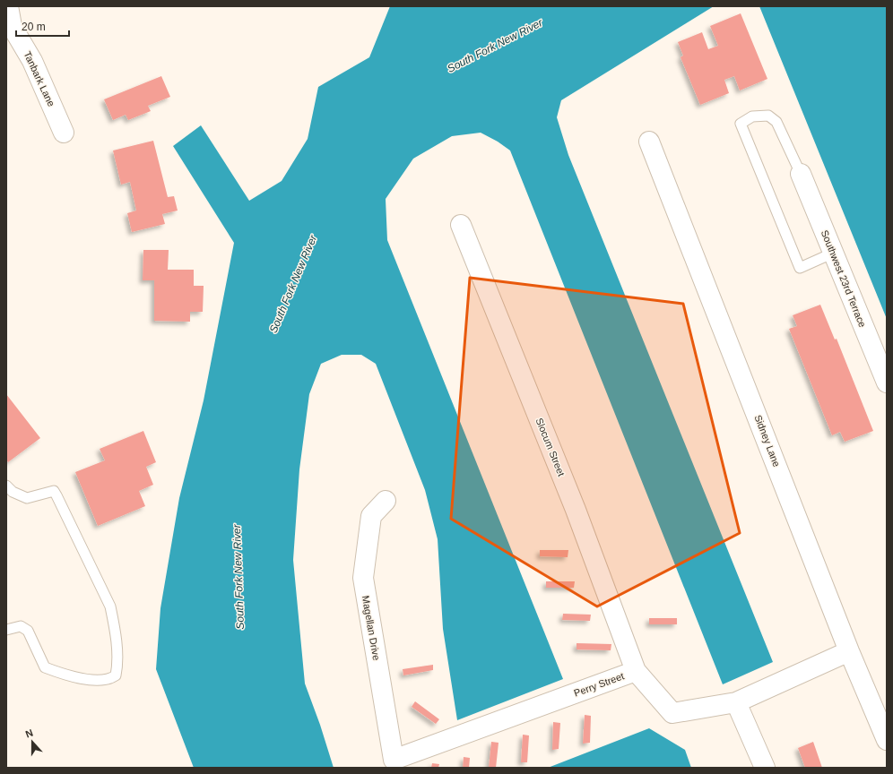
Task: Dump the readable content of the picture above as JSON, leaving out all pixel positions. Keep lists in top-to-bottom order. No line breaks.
{"streets":{"street":["Tanbark Lane","Southwest 23rd Terrace","Sidney Lane","Slocum Street","Magellan Drive","Perry Street"]},"crossings":[["Sidney Lane","Perry Street"],["Slocum Street","Perry Street"],["Magellan Drive","Perry Street"]],"water":["South Fork New River"],"scale_bar":"20 m","north":"top"}
